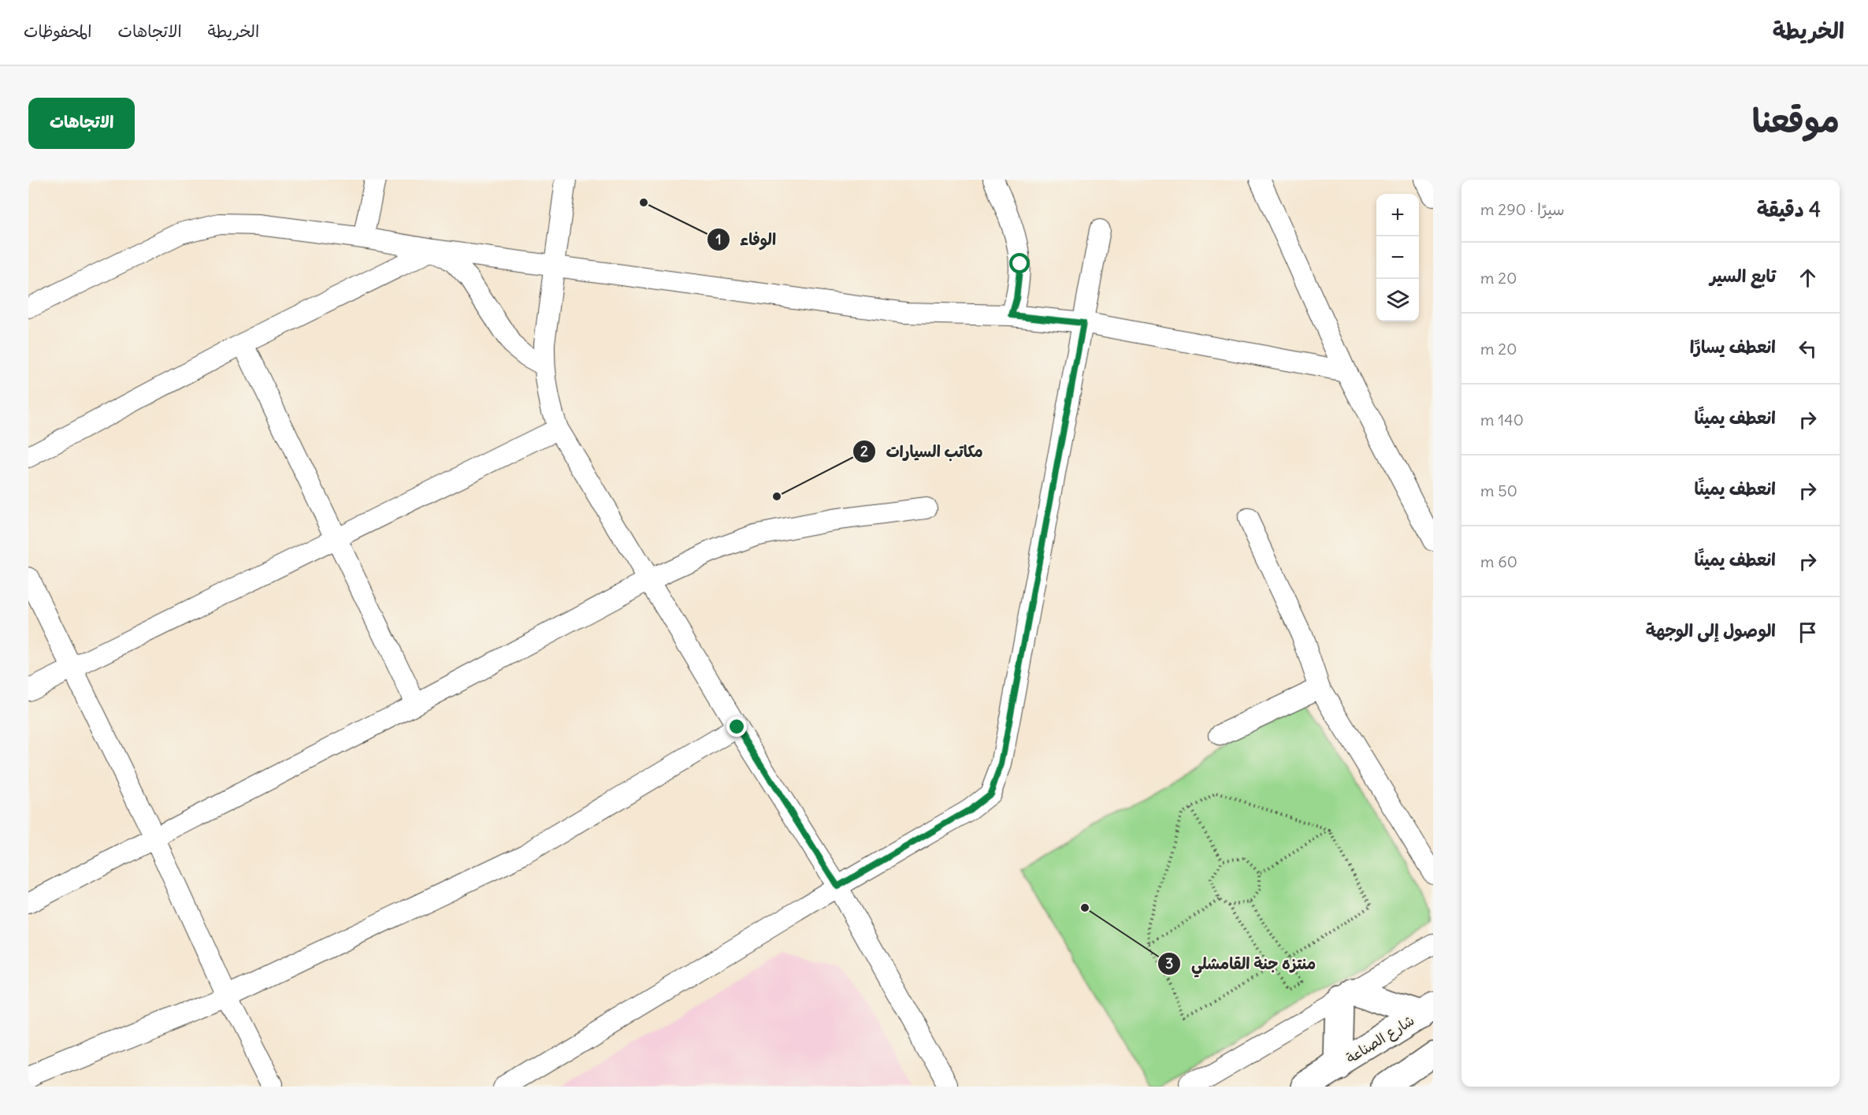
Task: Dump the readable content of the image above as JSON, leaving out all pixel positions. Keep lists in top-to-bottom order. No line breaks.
{"streets":{"street":["شارع الصناعة"]},"places":["الوفاء","مكاتب السيارات","منتزه جنة القامشلي"],"page":{"header":"الخريطة","nav":["الخريطة","الاتجاهات","المحفوظات"],"title":"موقعنا","buttons":"الاتجاهات","heading":["4 دقيقة","سيرًا · 290 m"],"map_buttons":["+","−"],"list":[["تابع السير","20 m"],["انعطف يسارًا","20 m"],["انعطف يمينًا","140 m"],["انعطف يمينًا","50 m"],["انعطف يمينًا","60 m"],"الوصول إلى الوجهة"]}}
